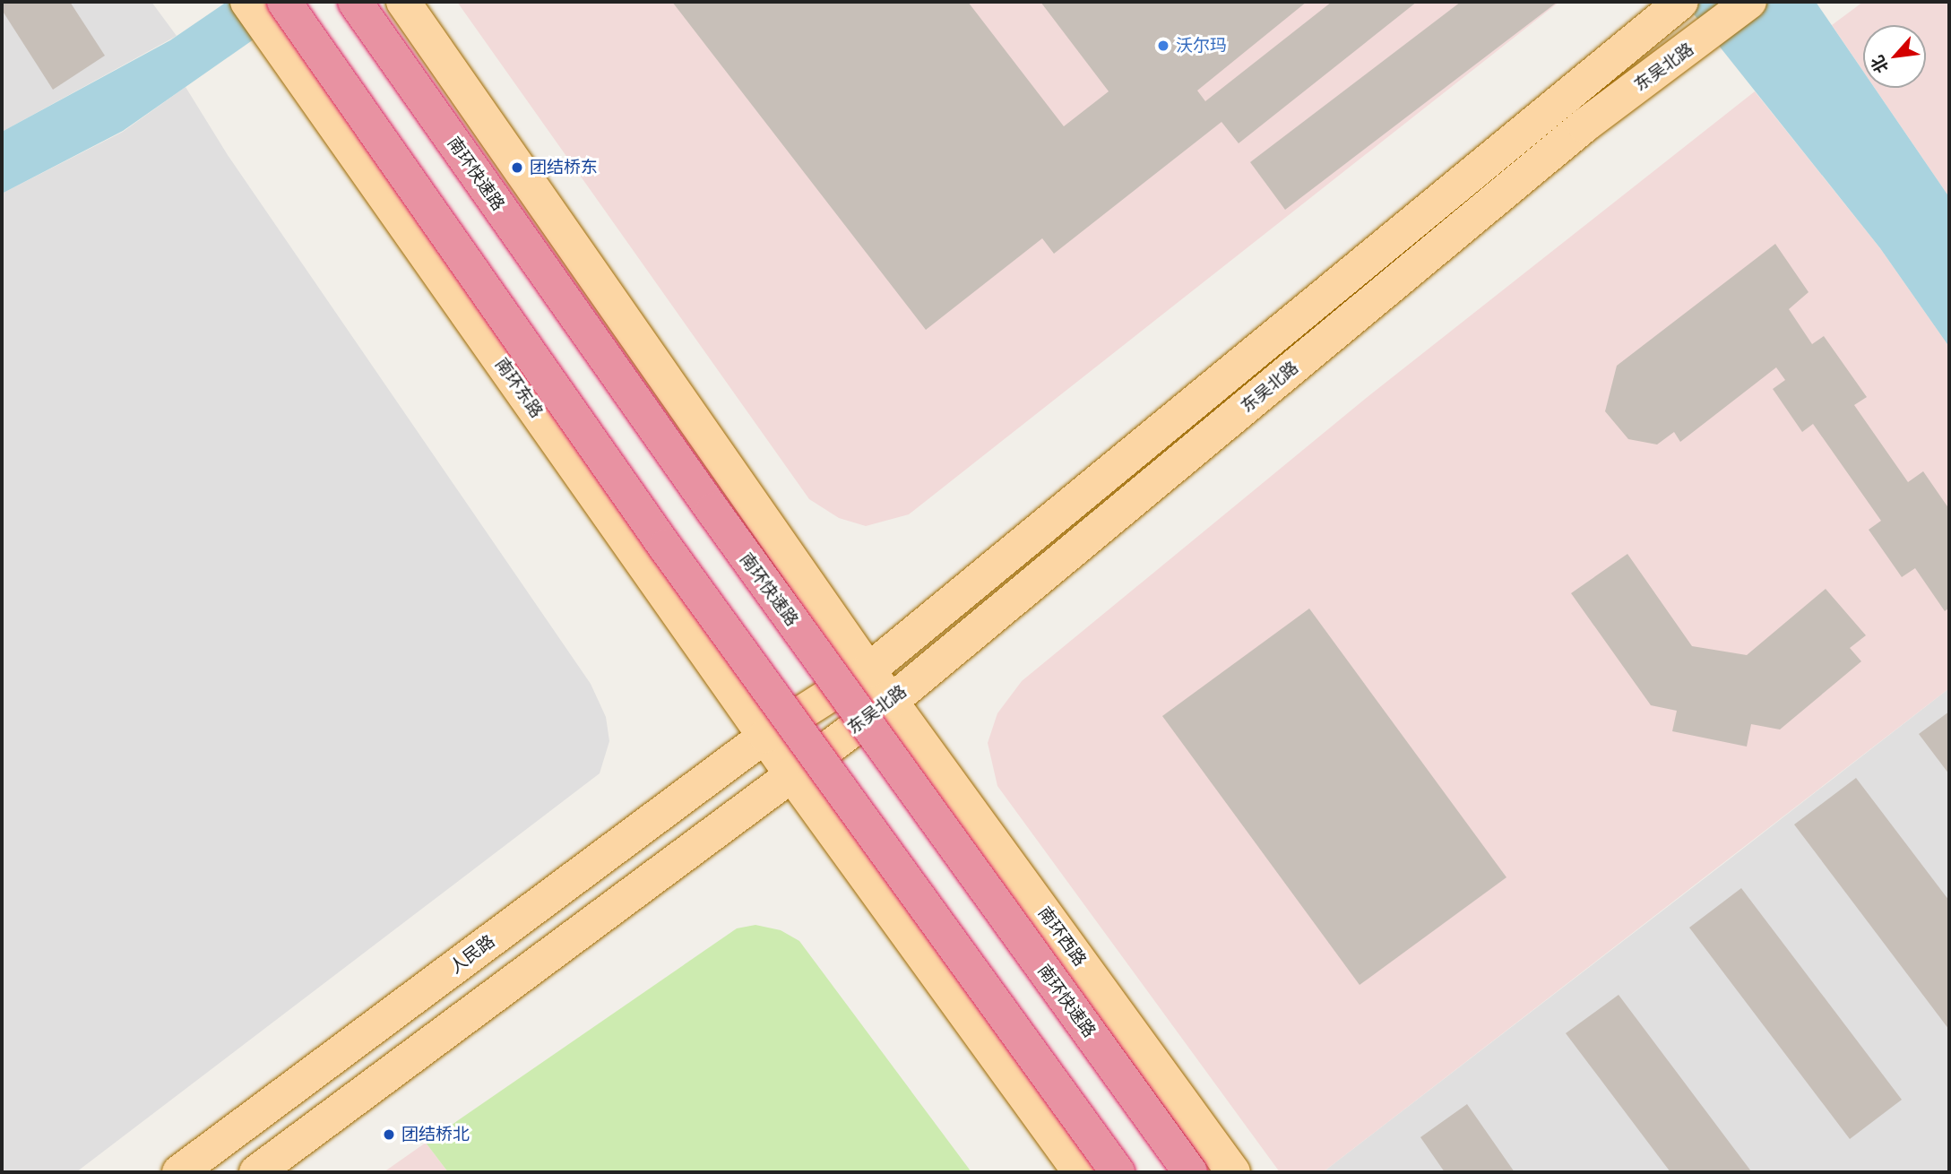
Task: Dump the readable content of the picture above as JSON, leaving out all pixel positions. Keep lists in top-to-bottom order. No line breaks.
{"streets":{"highway":["南环快速路"],"main road":["东吴北路","南环东路","南环西路","人民路"]},"crossings":[["东吴北路","南环东路"],["东吴北路","南环西路"],["南环东路","人民路"]],"places":["沃尔玛","团结桥东","团结桥北"],"north":"bottom left"}
